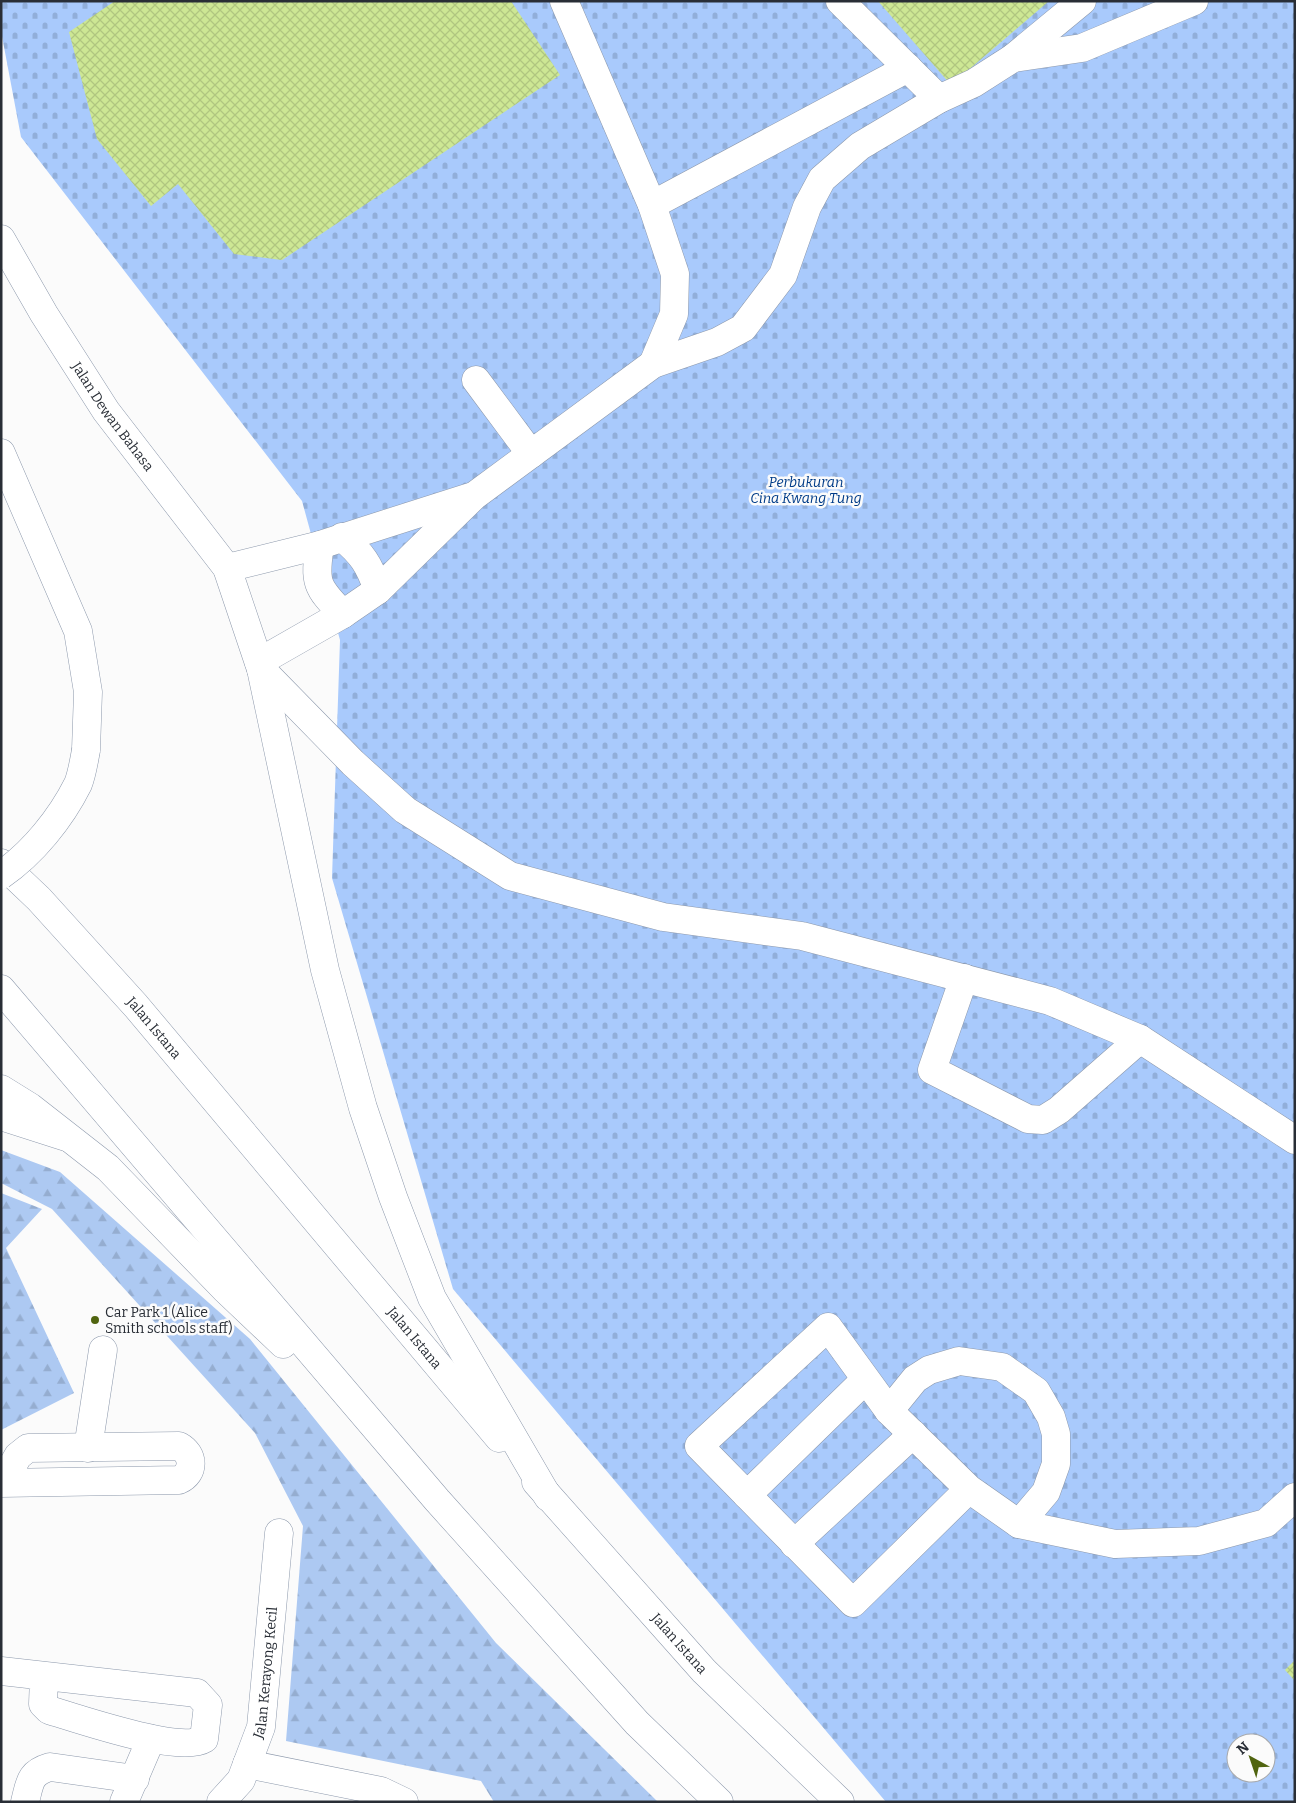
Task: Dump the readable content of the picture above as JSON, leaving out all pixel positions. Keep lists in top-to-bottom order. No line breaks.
{"streets":{"main road":["Jalan Dewan Bahasa","Jalan Istana","Jalan Kerayong Kecil"]},"crossings":[["Jalan Dewan Bahasa","Jalan Istana"]],"parks":["Perbukuran Cina Kwang Tung"],"places":["Car Park 1 (Alice Smith schools staff)"],"north":"top left"}
